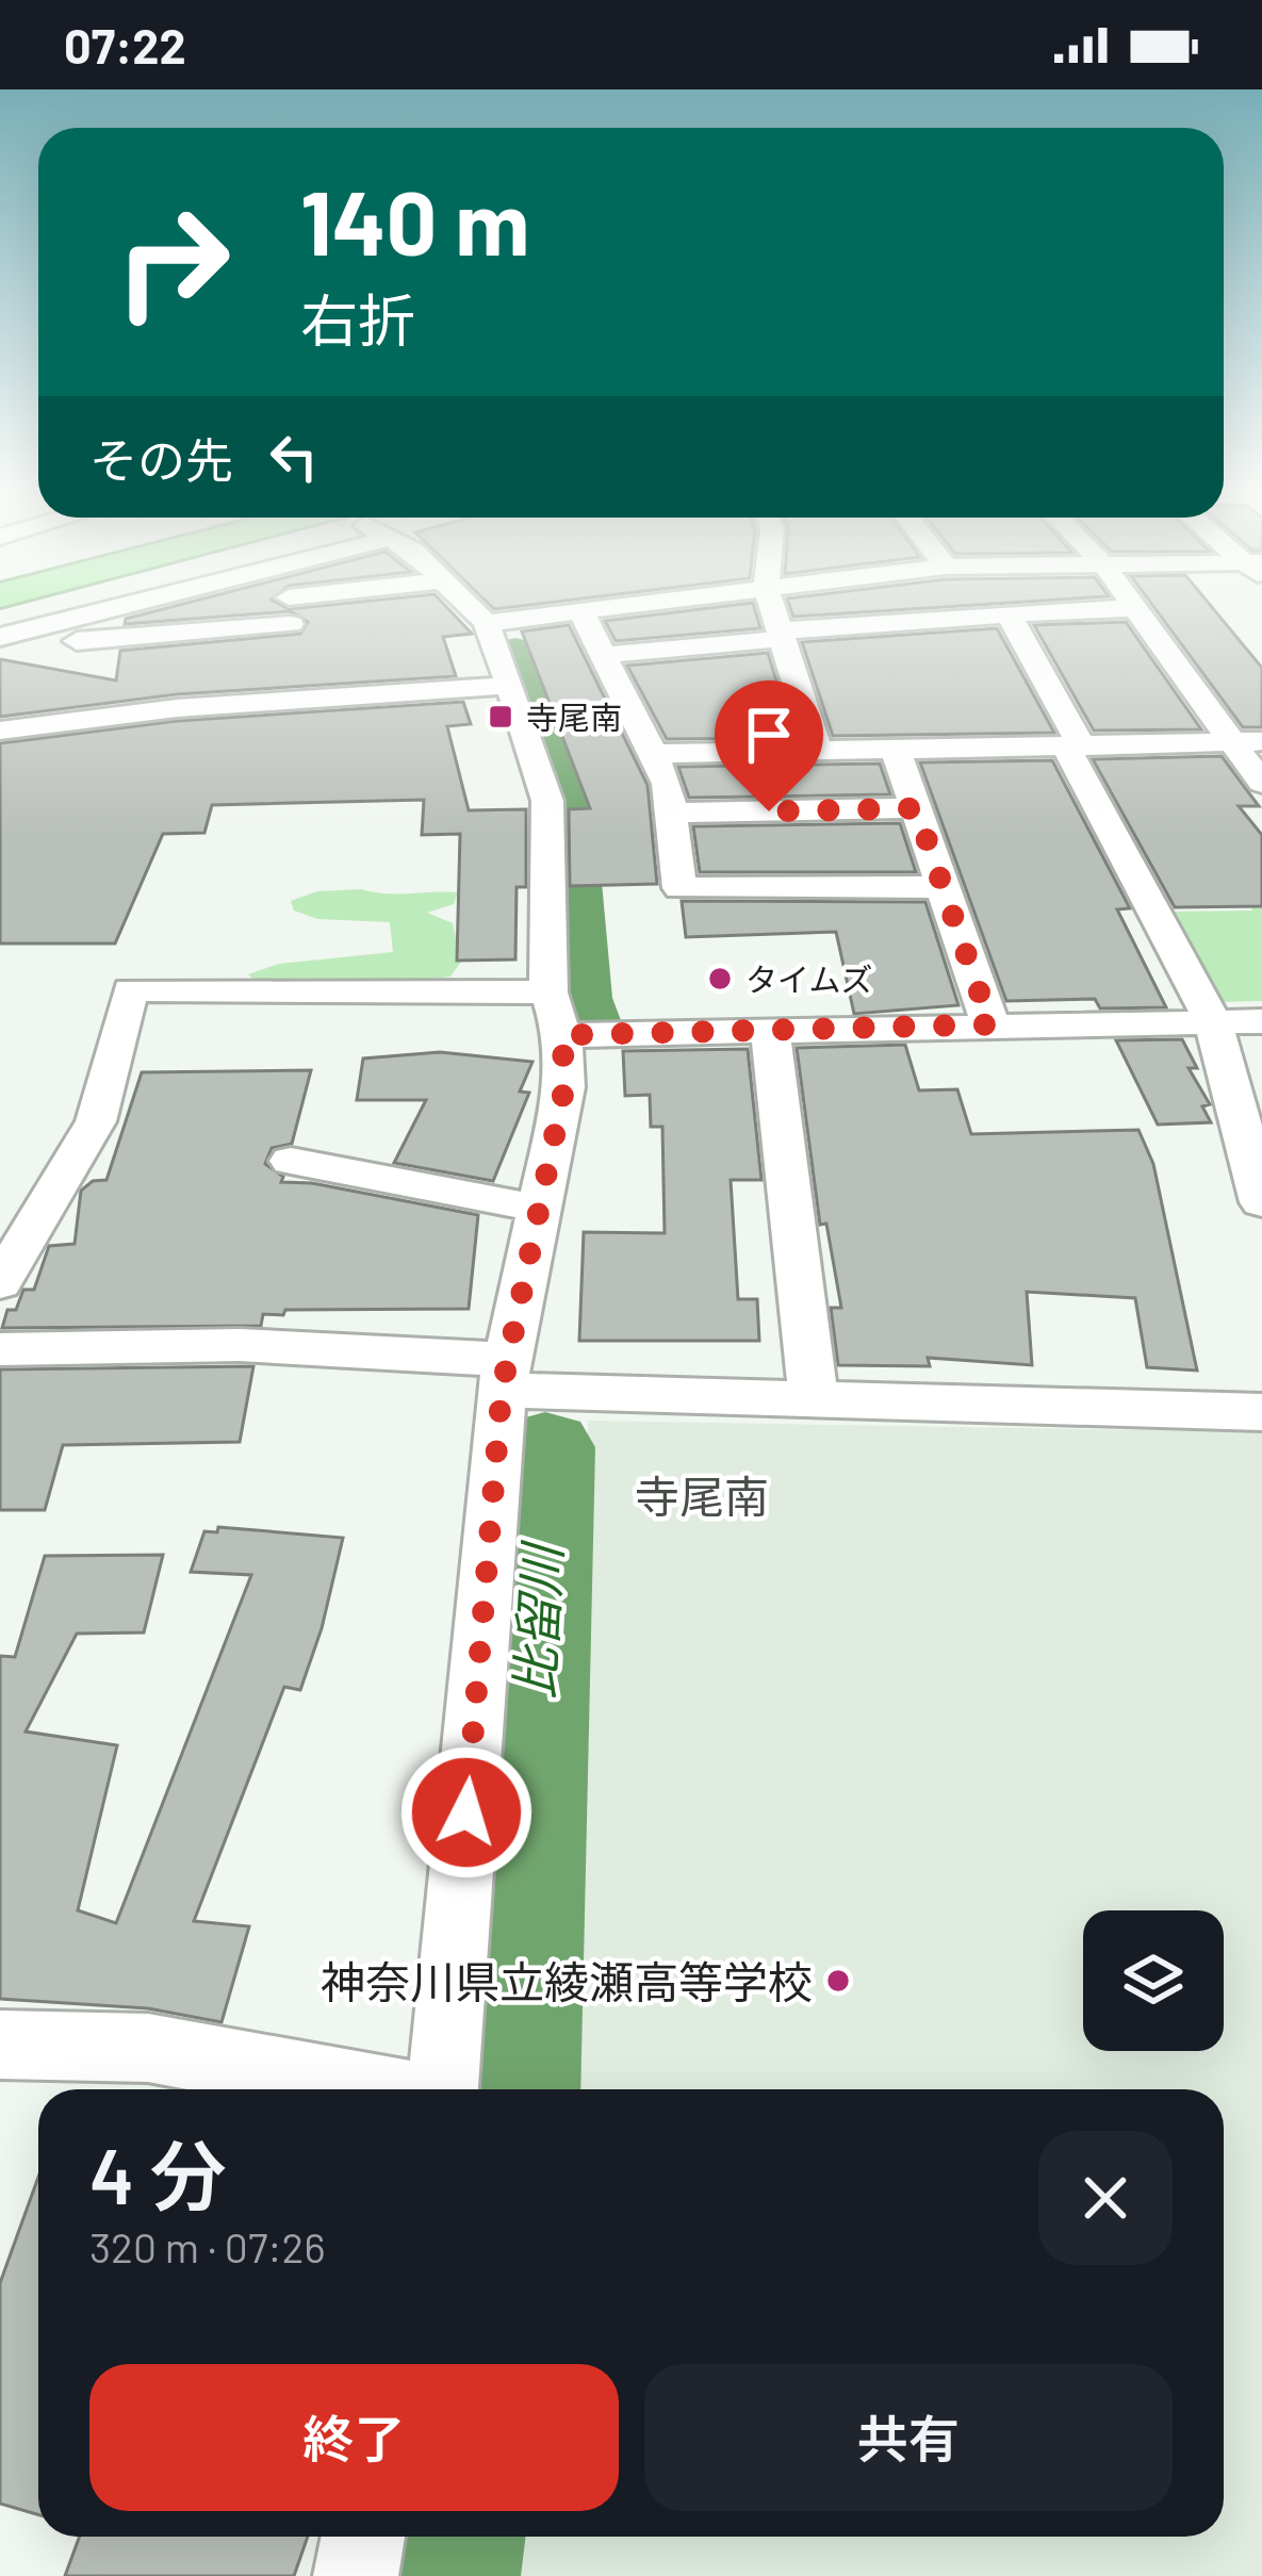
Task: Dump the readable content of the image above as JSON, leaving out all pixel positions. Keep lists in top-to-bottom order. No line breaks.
{"districts":["寺尾南"],"water":["比留川"],"places":{"transit":["寺尾南"],"other":["タイムズ","神奈川県立綾瀬高等学校"]},"page":{"status":"07:22","turn":["140 m","右折"],"then":"その先","heading":["4 分","320 m · 07:26"],"buttons":["終了","共有"]}}
